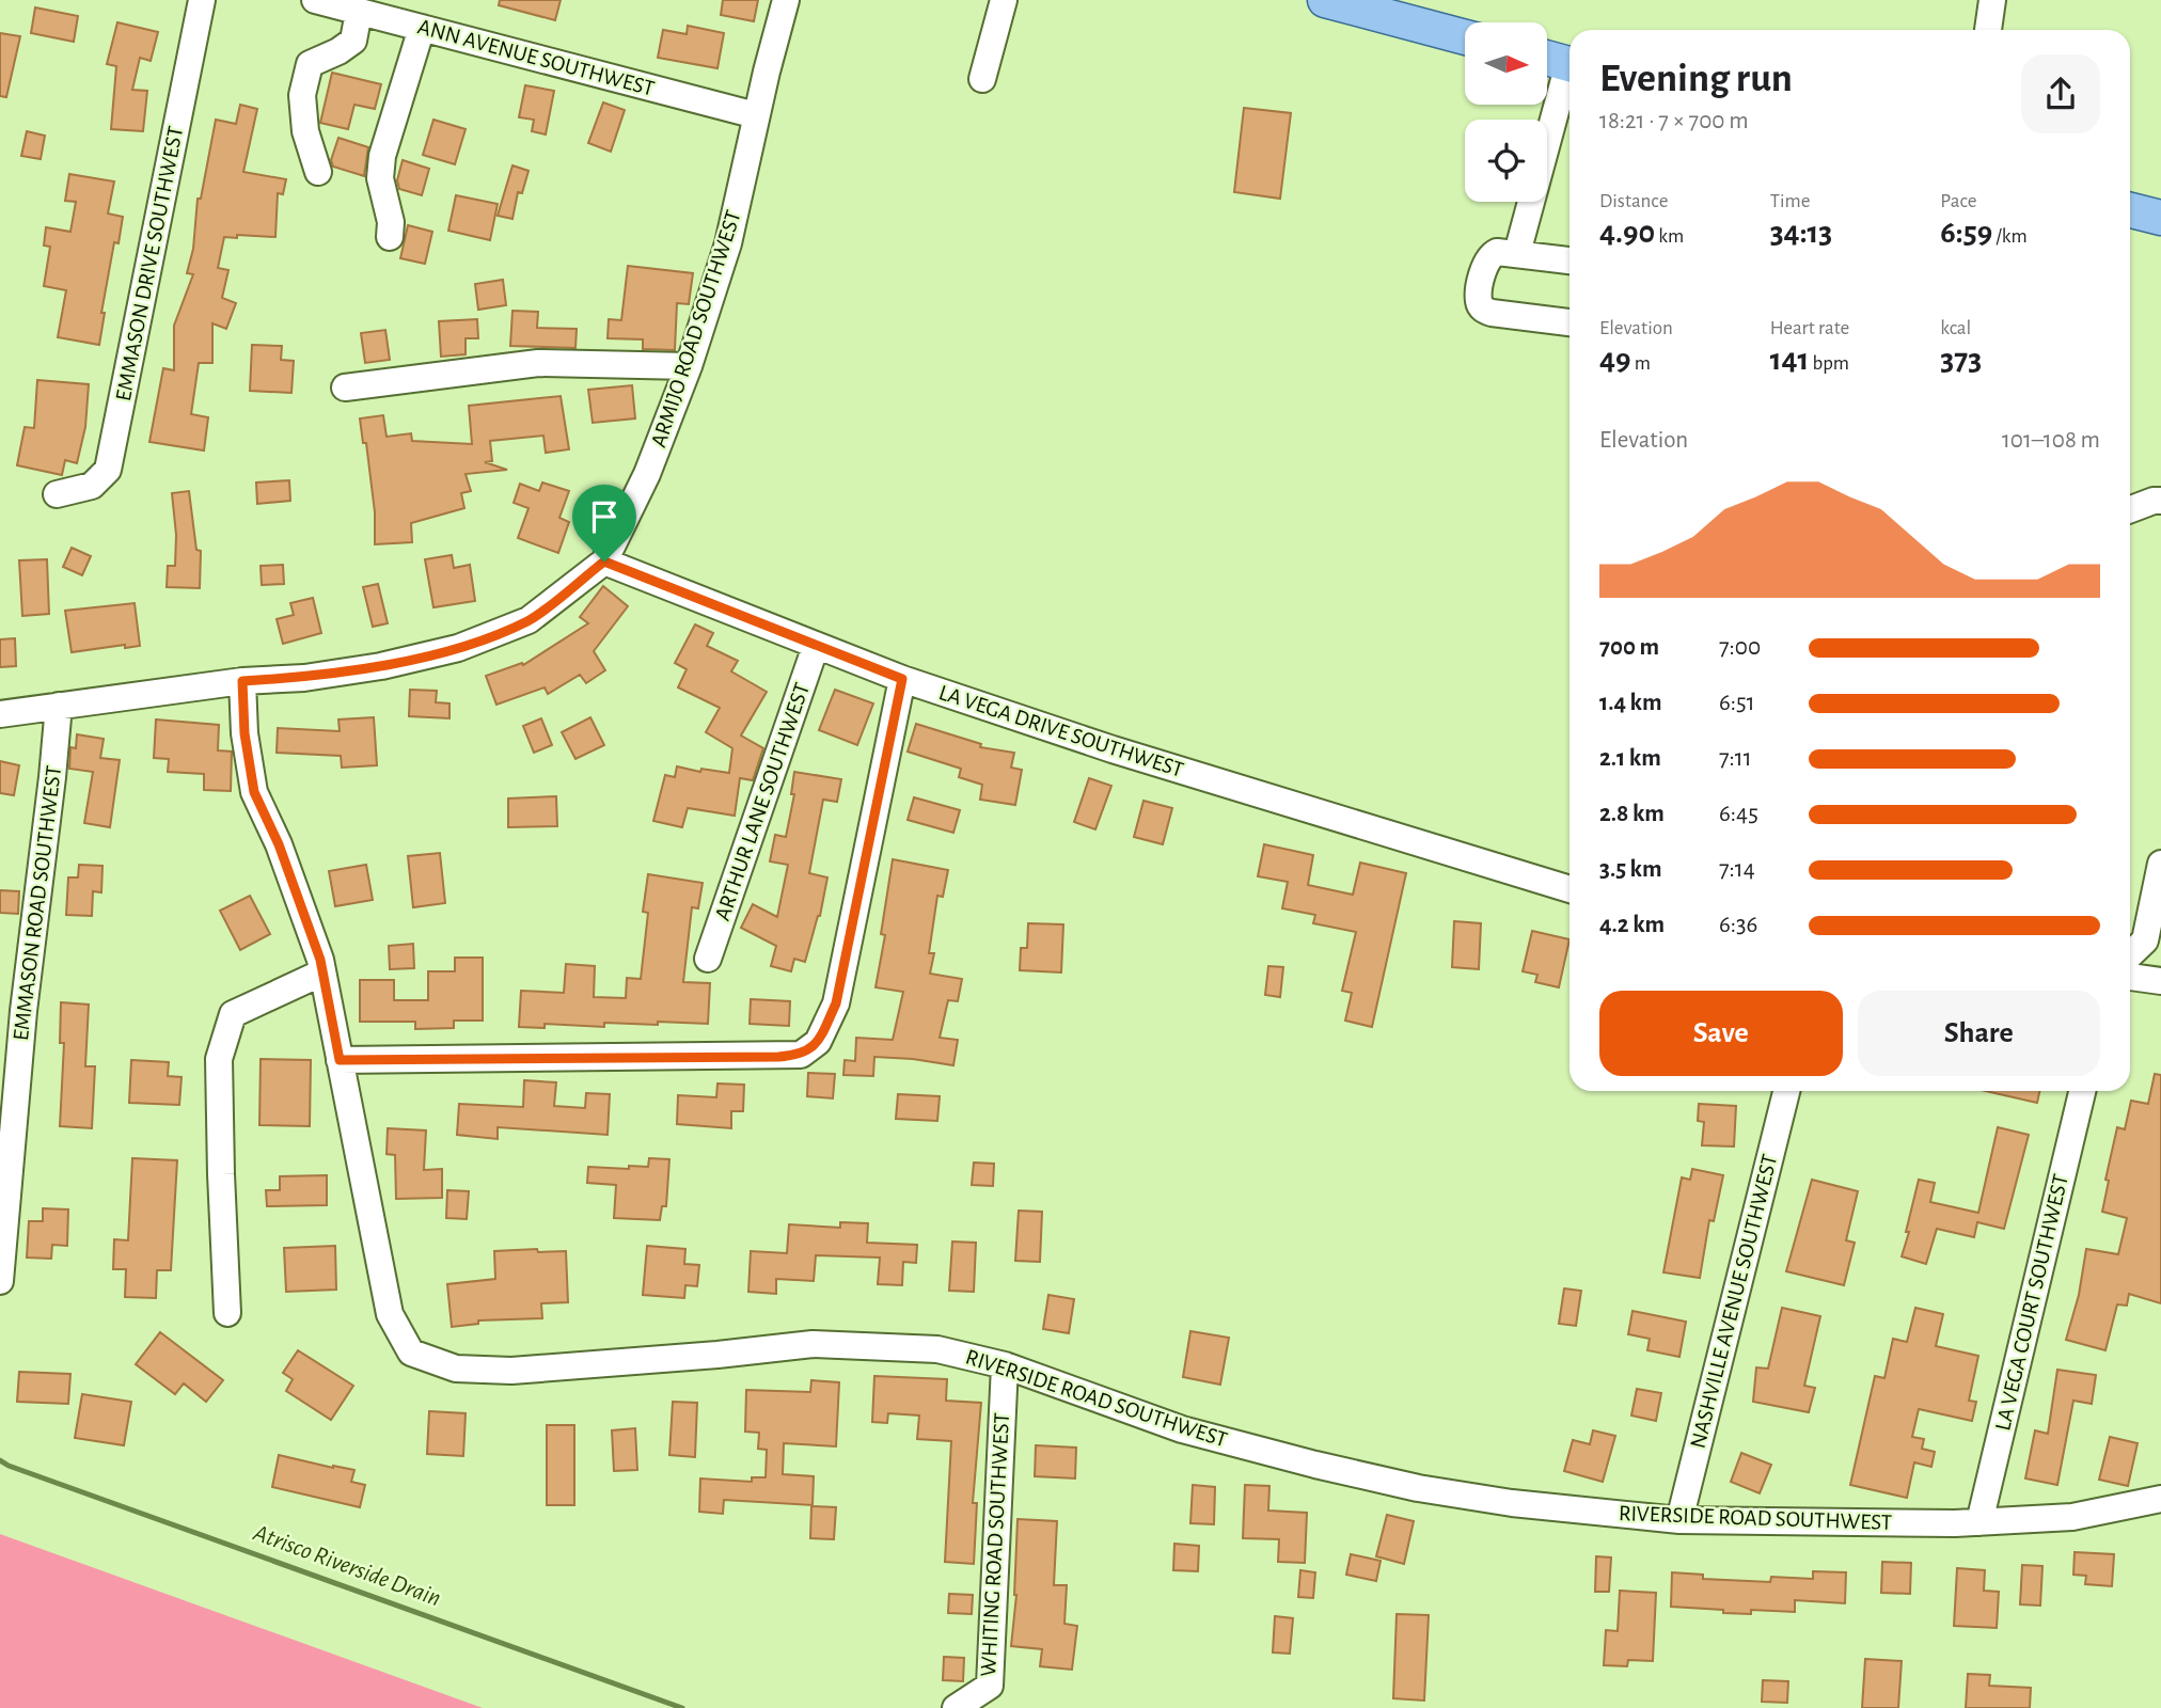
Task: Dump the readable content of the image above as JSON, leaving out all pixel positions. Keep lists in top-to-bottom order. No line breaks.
{"streets":{"street":["ANN AVENUE SOUTHWEST","EMMASON DRIVE SOUTHWEST","ARMIJO ROAD SOUTHWEST","LA VEGA DRIVE SOUTHWEST","ARTHUR LANE SOUTHWEST","EMMASON ROAD SOUTHWEST","NASHVILLE AVENUE SOUTHWEST","LA VEGA COURT SOUTHWEST","RIVERSIDE ROAD SOUTHWEST","WHITING ROAD SOUTHWEST"]},"crossings":[["ANN AVENUE SOUTHWEST","ARMIJO ROAD SOUTHWEST"],["ARMIJO ROAD SOUTHWEST","LA VEGA DRIVE SOUTHWEST"],["LA VEGA DRIVE SOUTHWEST","ARTHUR LANE SOUTHWEST"],["NASHVILLE AVENUE SOUTHWEST","RIVERSIDE ROAD SOUTHWEST"],["LA VEGA COURT SOUTHWEST","RIVERSIDE ROAD SOUTHWEST"],["RIVERSIDE ROAD SOUTHWEST","WHITING ROAD SOUTHWEST"]],"water":["Atrisco Riverside Drain"],"north":"right","page":{"heading":["Evening run","18:21 · 7 × 700 m"],"stats":[["Distance","4.90 km"],["Time","34:13"],["Pace","6:59 /km"],["Elevation","49 m"],["Heart rate","141 bpm"],["kcal","373"]],"chart":["Elevation","101–108 m"],"list":[{"name":"700 m","note":"7:00"},{"name":"1.4 km","note":"6:51"},{"name":"2.1 km","note":"7:11"},{"name":"2.8 km","note":"6:45"},{"name":"3.5 km","note":"7:14"},{"name":"4.2 km","note":"6:36"}],"buttons":["Save","Share"]}}
